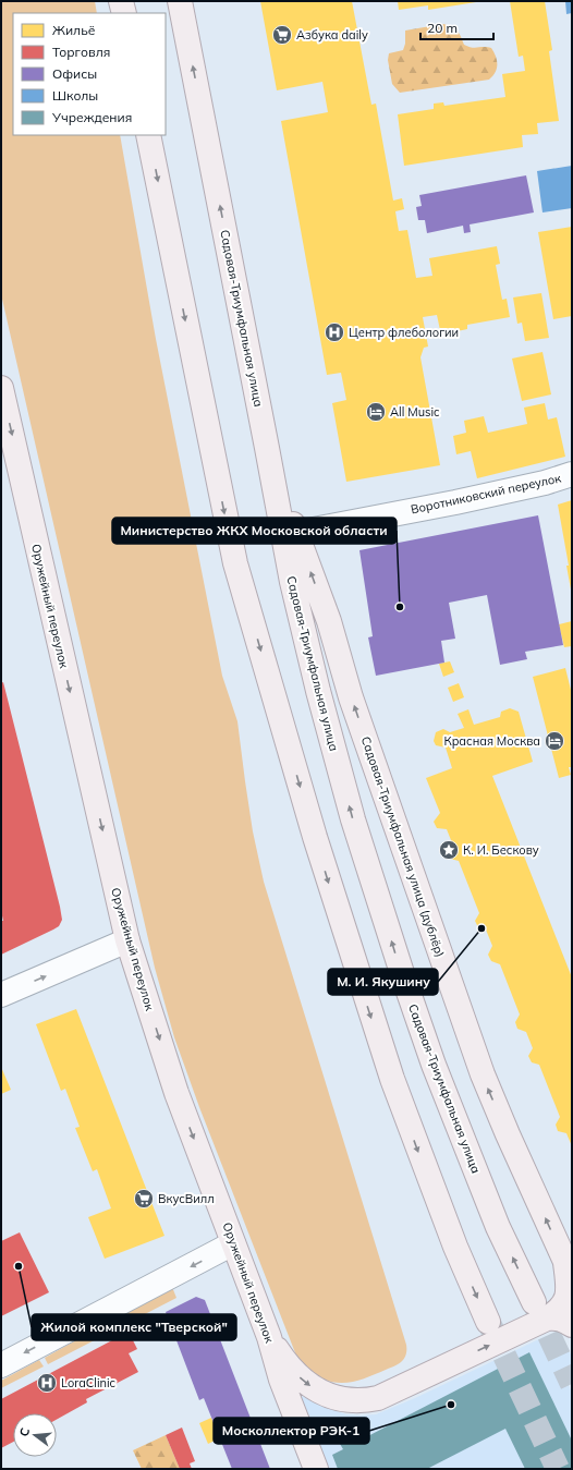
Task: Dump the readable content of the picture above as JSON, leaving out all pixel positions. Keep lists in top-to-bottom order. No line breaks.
{"streets":{"main road":["Садовая-Триумфальная улица","Оружейный переулок","Садовая-Триумфальная улица (дублёр)"],"street":["Воротниковский переулок"]},"crossings":[["Садовая-Триумфальная улица","Садовая-Триумфальная улица (дублёр)"],["Воротниковский переулок","Садовая-Триумфальная улица (дублёр)"],["Оружейный переулок","Садовая-Триумфальная улица (дублёр)"]],"places":{"supermarket":["Азбука daily","ВкусВилл"],"hospital":["Центр флебологии","LoraClinic"],"hotel":["All Music","Красная Москва"],"other":["Министерство ЖКХ Московской области","М. И. Якушину","Жилой комплекс \"Тверской\"","Москоллектор РЭК-1"],"place":["К. И. Бескову"]},"legend":["Жильё","Торговля","Офисы","Школы","Учреждения"],"scale_bar":"20 m","north":"left"}
